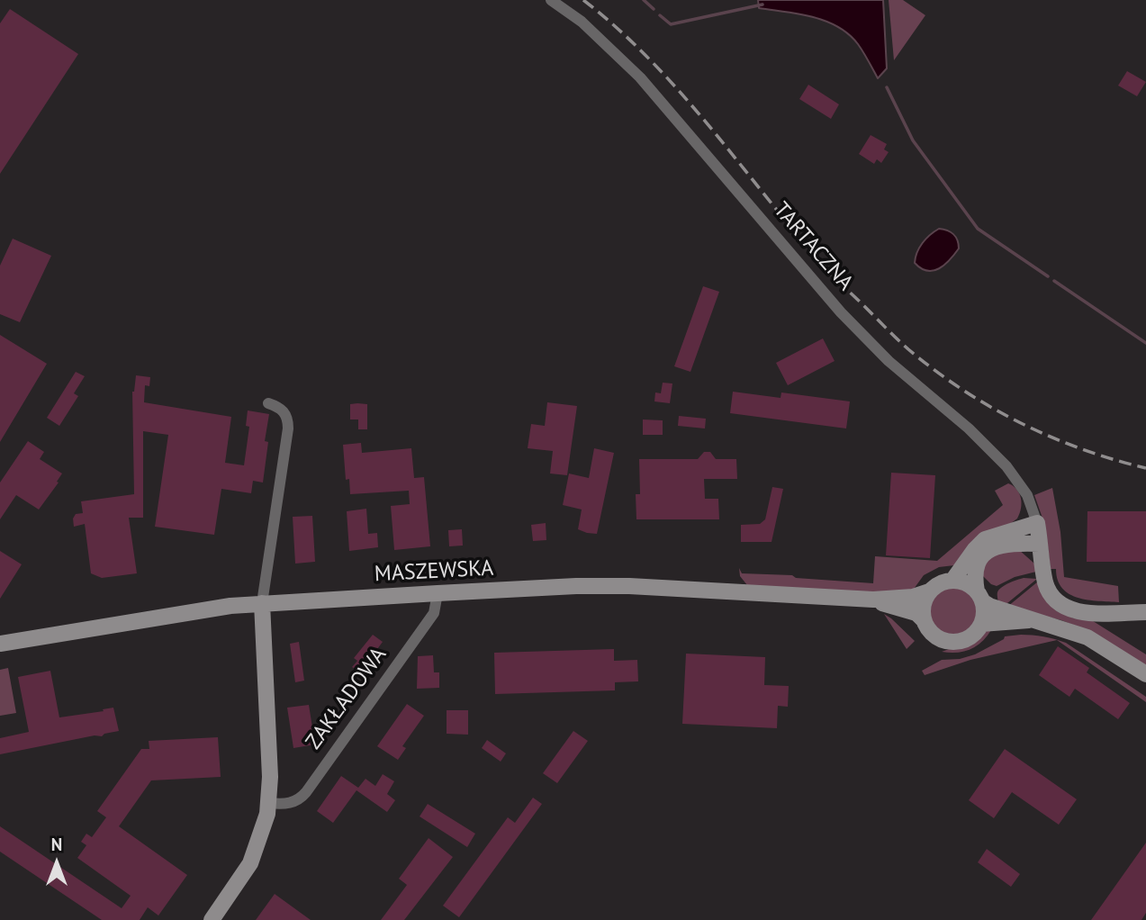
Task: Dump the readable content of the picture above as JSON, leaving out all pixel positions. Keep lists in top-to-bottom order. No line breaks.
{"streets":{"street":["TARTACZNA","MASZEWSKA","ZAKŁADOWA"]},"crossings":[["MASZEWSKA","ZAKŁADOWA"]],"north":"top"}
